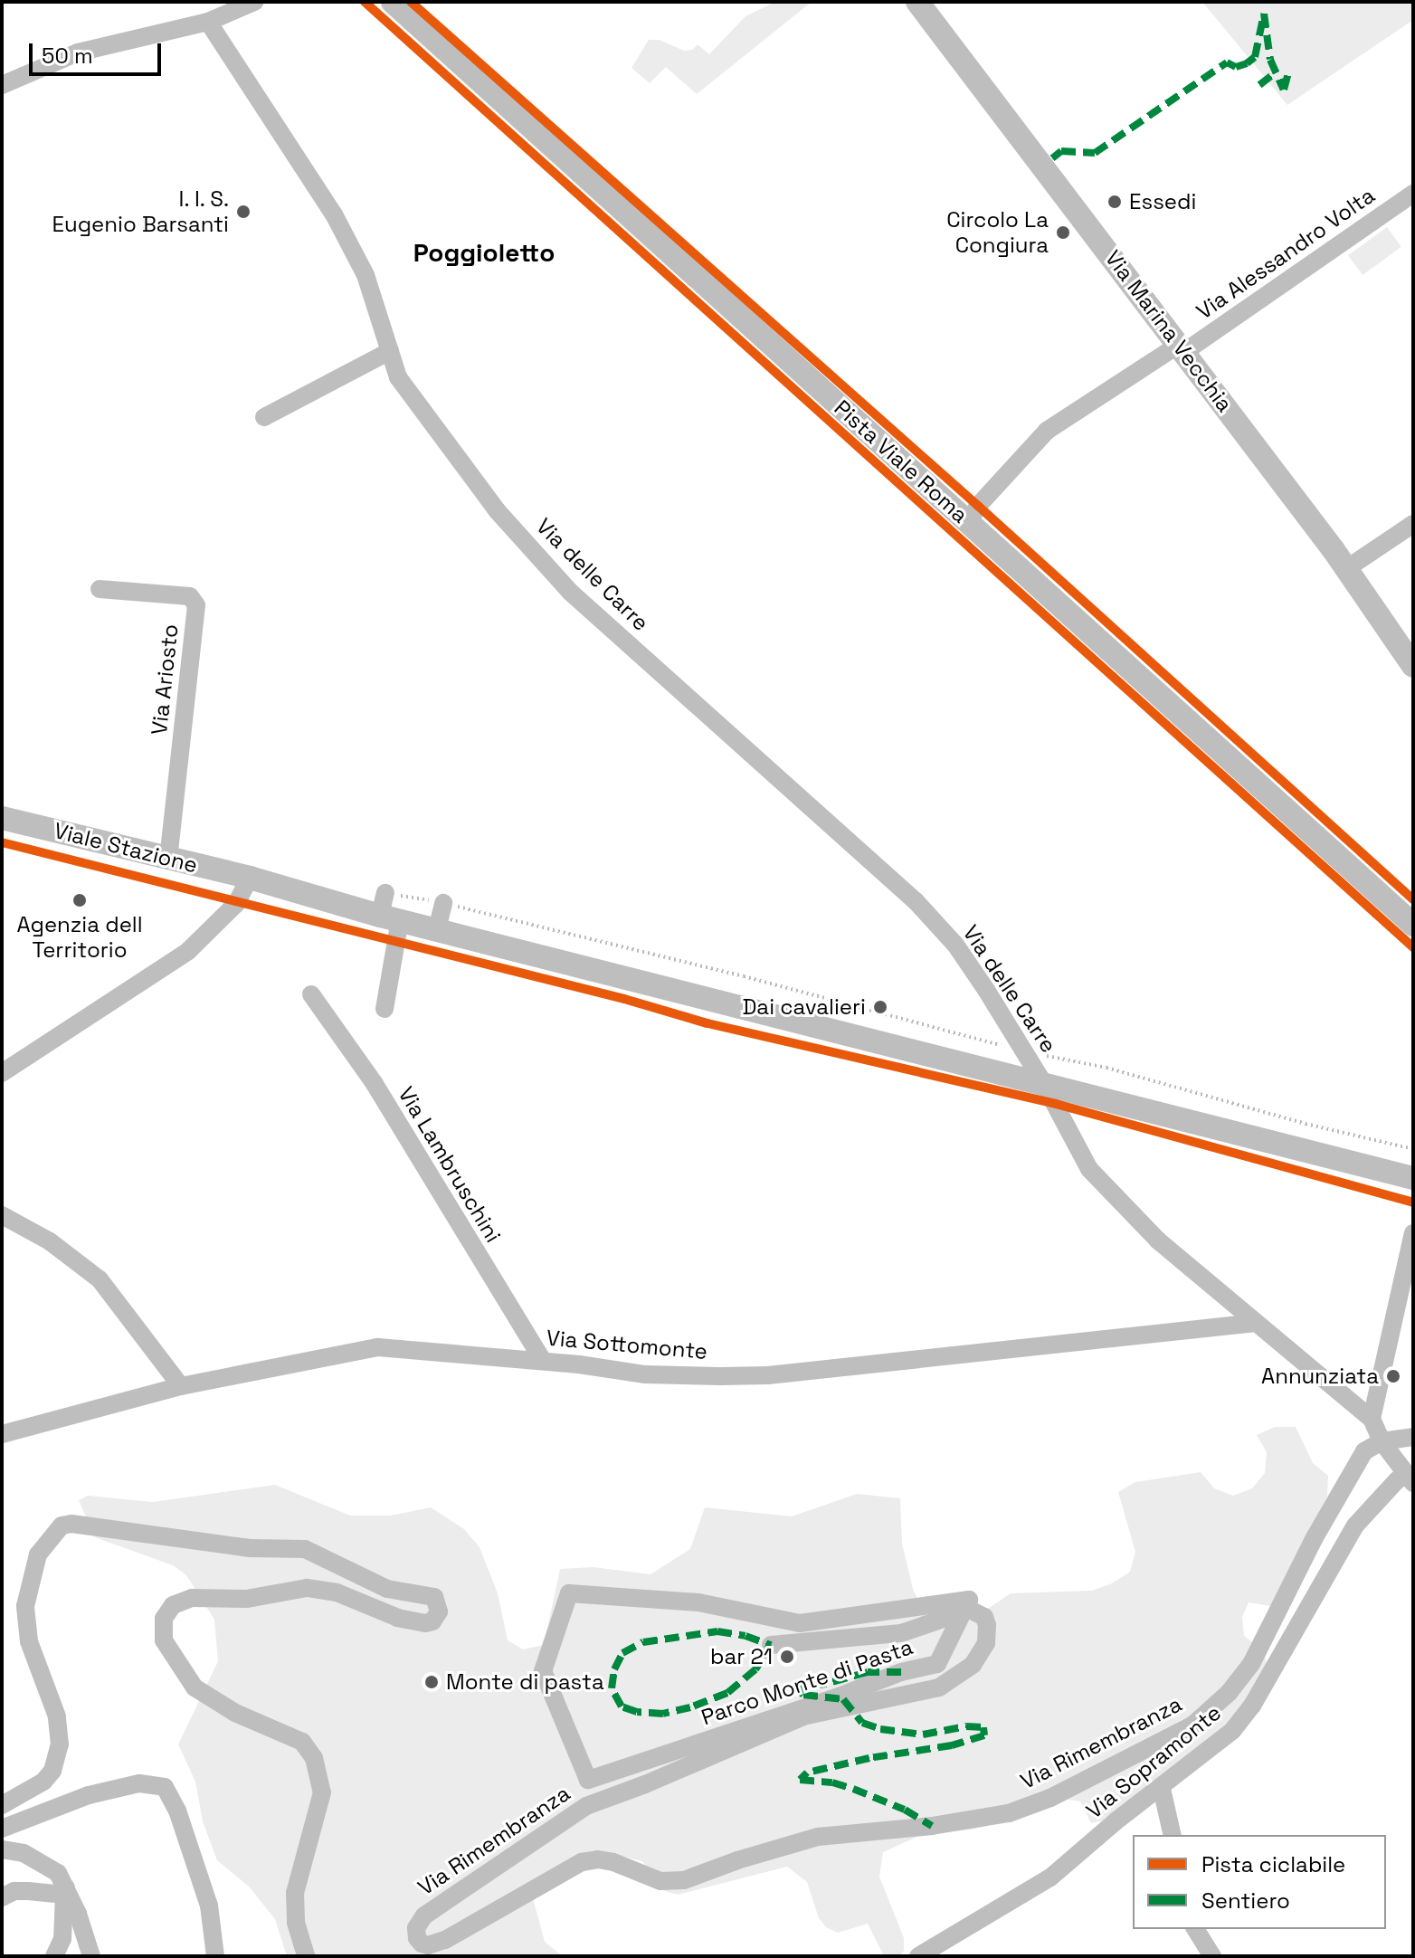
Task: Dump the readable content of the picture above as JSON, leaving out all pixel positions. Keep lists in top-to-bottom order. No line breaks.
{"streets":{"main road":["Via Marina Vecchia","Viale Stazione"],"street":["Via Alessandro Volta","Via delle Carre","Via Ariosto","Via Lambruschini","Via Sottomonte","Parco Monte di Pasta","Via Rimembranza","Via Sopramonte"],"cycle path":["Pista Viale Roma"]},"crossings":[["Via Alessandro Volta","Via Marina Vecchia"],["Via delle Carre","Viale Stazione"],["Via delle Carre","Via Sottomonte"],["Via Ariosto","Viale Stazione"],["Via Lambruschini","Via Sottomonte"],["Parco Monte di Pasta","Via Rimembranza"]],"districts":["Poggioletto"],"places":["Essedi","I. I. S. Eugenio Barsanti","Circolo La Congiura","Agenzia dell Territorio","Dai cavalieri","Annunziata","bar 21","Monte di pasta"],"legend":["Pista ciclabile","Sentiero"],"scale_bar":"50 m"}
